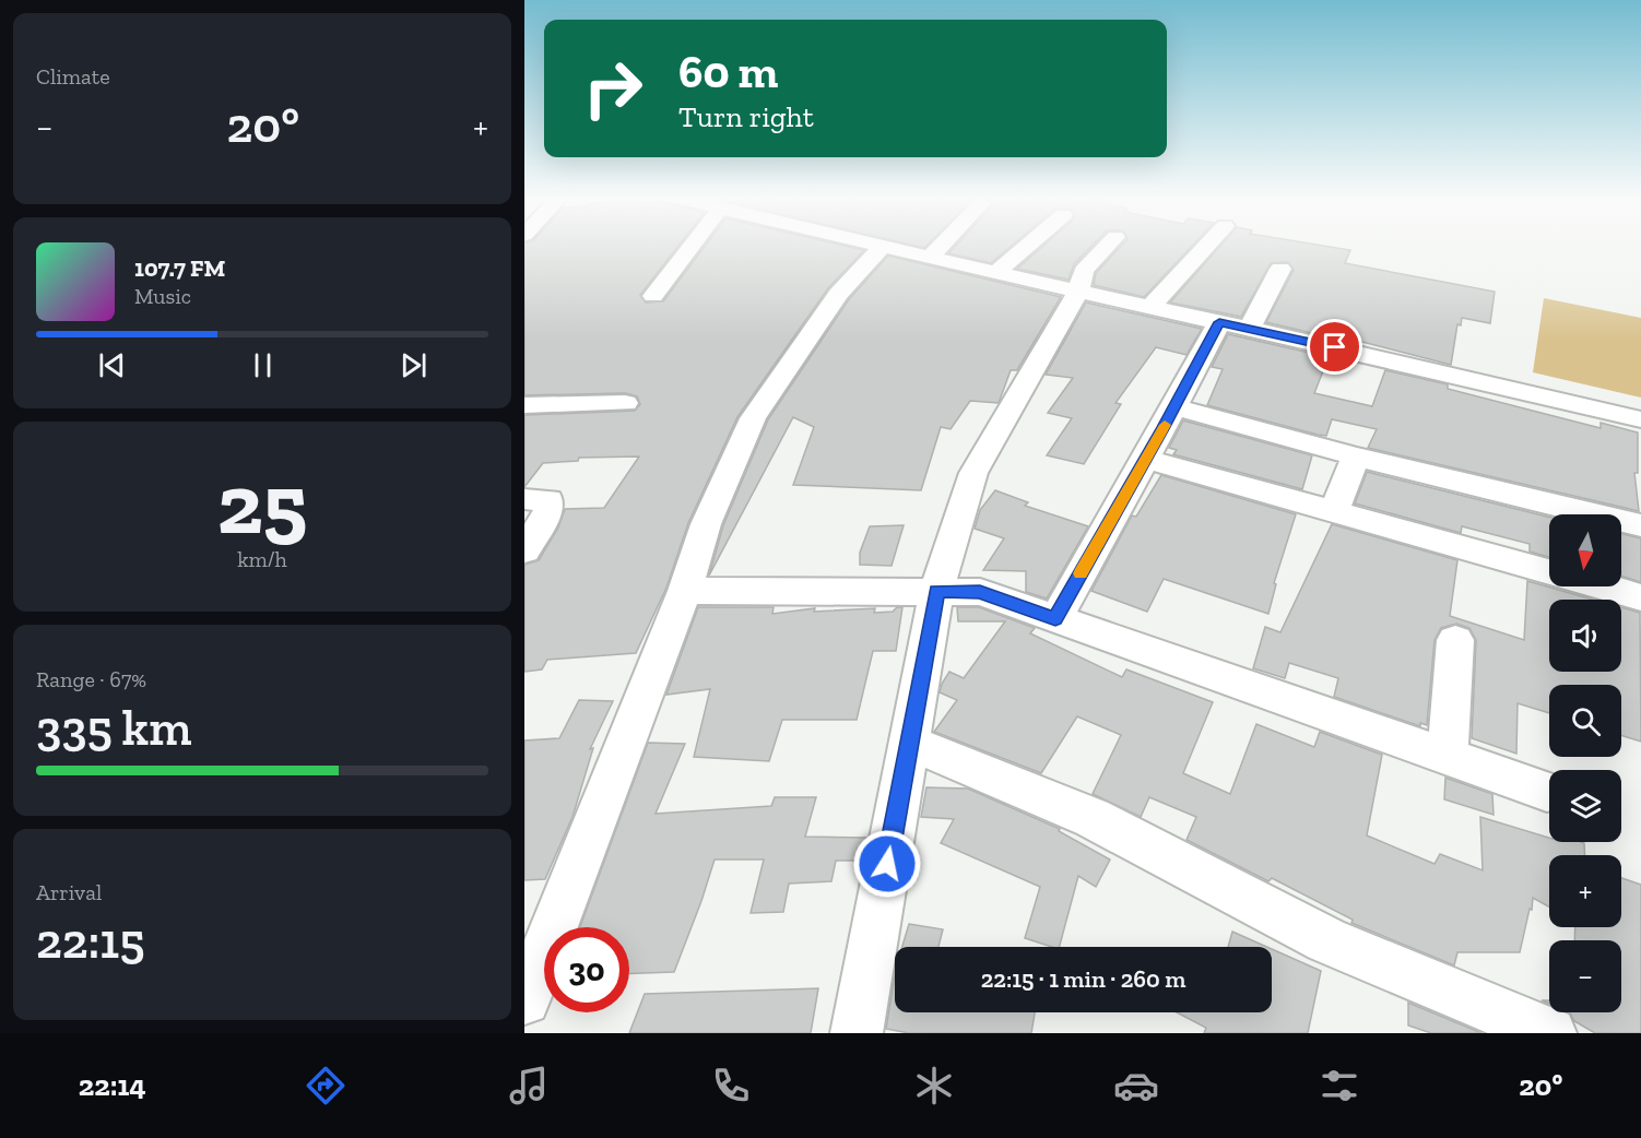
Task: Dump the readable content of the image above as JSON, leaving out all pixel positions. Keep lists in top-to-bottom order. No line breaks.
{"north":"bottom","page":{"tile":["Climate",["25","km/h"],["Range · 67%","335 km"],["Arrival","22:15"]],"turn":["60 m","Turn right"],"heat":["−","20°","+"],"song":["107.7 FM","Music"],"map_buttons":["+","−"],"limit":"30","trip":"22:15 · 1 min · 260 m","tabs":["22:14","20°"]}}
